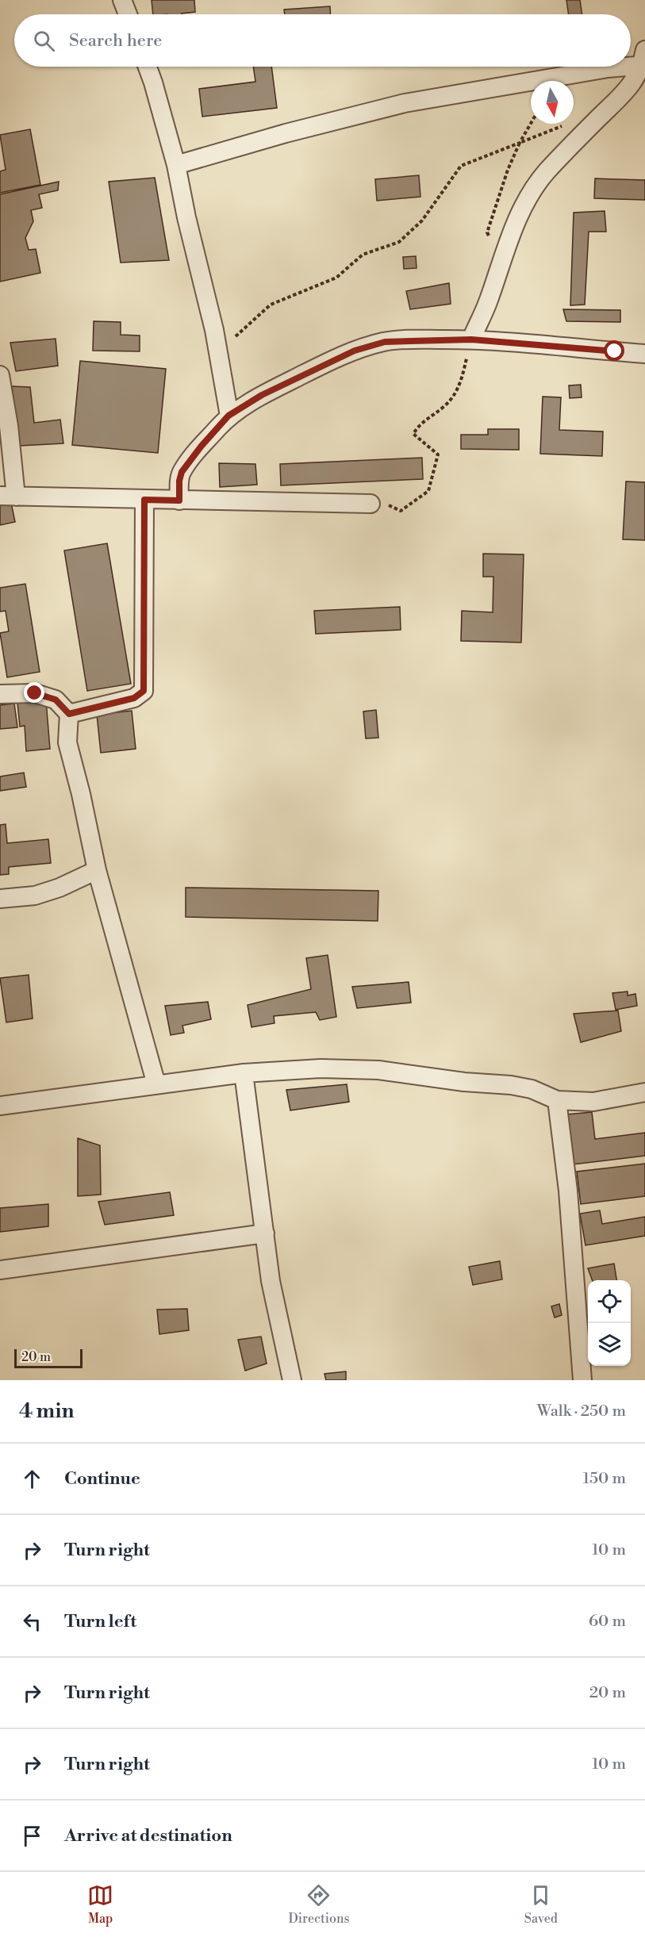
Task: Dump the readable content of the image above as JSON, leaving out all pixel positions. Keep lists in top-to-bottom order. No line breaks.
{"scale_bar":"20 m","north":"bottom","page":{"search":"Search here","scale":"20 m","heading":["4 min","Walk · 250 m"],"list":[["Continue","150 m"],["Turn right","10 m"],["Turn left","60 m"],["Turn right","20 m"],["Turn right","10 m"],"Arrive at destination"],"nav":["Map","Directions","Saved"]}}
